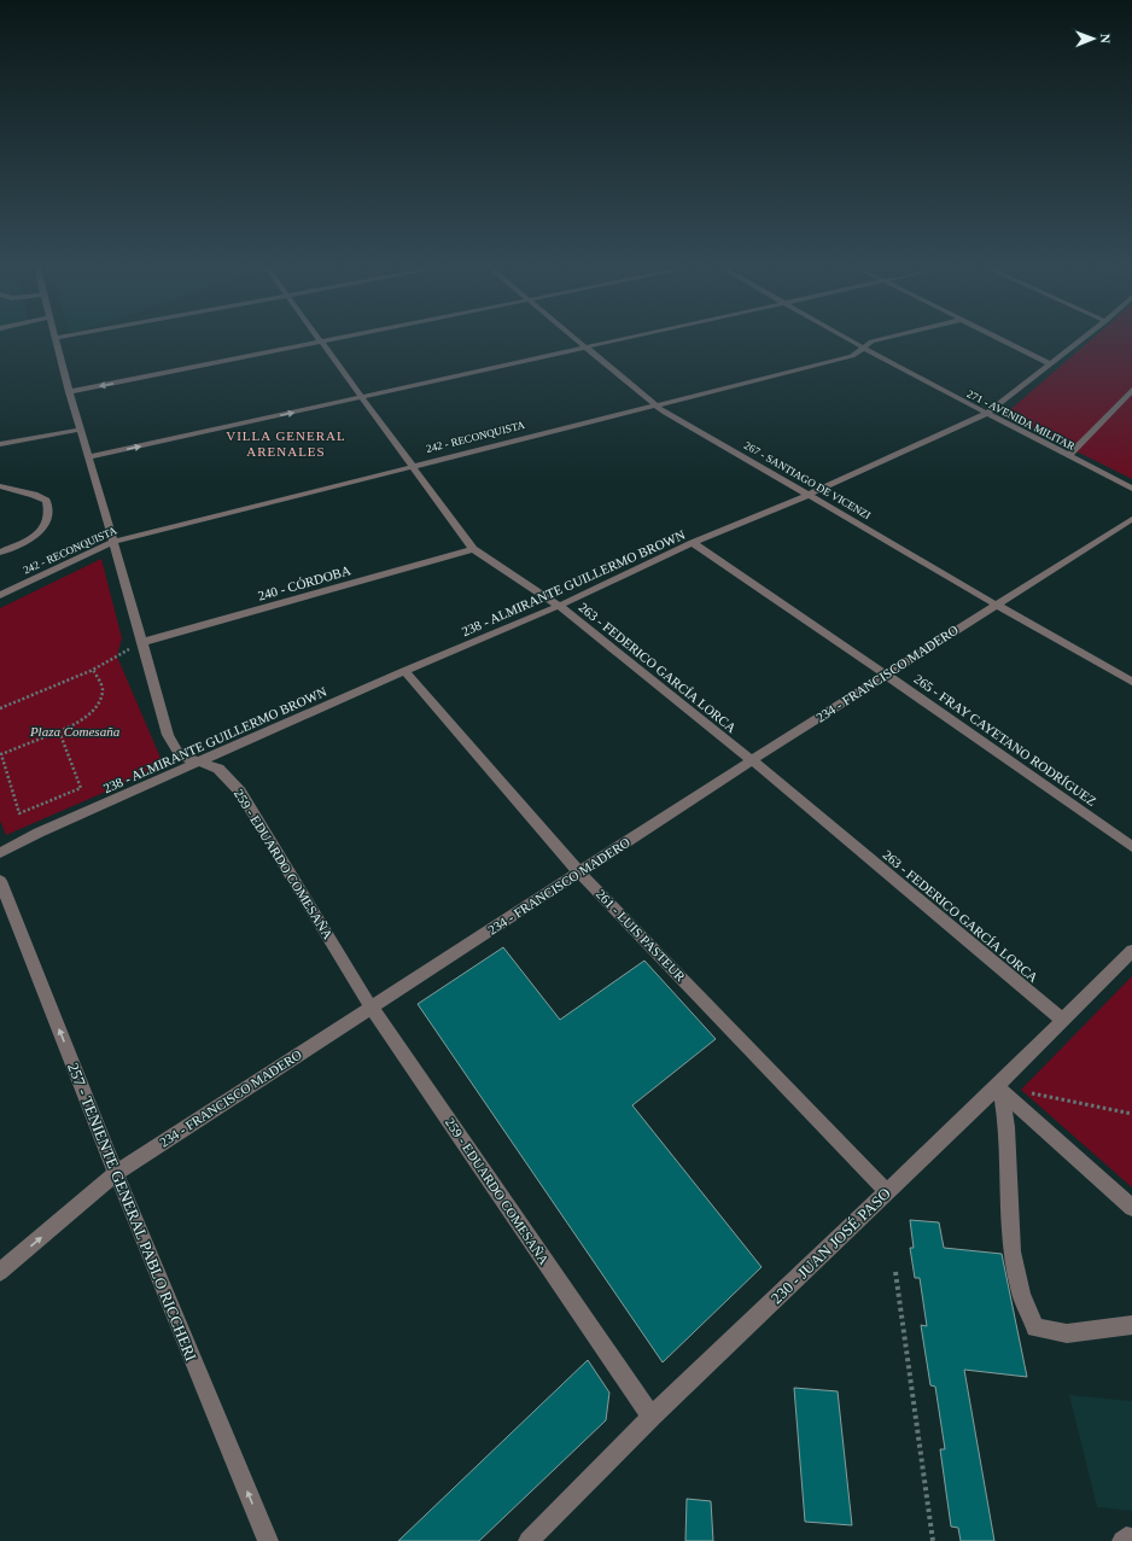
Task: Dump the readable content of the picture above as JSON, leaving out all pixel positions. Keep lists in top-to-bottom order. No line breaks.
{"streets":{"street":["271 - AVENIDA MILITAR","242 - RECONQUISTA","267 - SANTIAGO DE VICENZI","240 - CÓRDOBA","238 - ALMIRANTE GUILLERMO BROWN","263 - FEDERICO GARCÍA LORCA","234 - FRANCISCO MADERO","265 - FRAY CAYETANO RODRÍGUEZ","259 - EDUARDO COMESAÑA","261 - LUIS PASTEUR","257 - TENIENTE GENERAL PABLO RICCHERI","230 - JUAN JOSÉ PASO"]},"crossings":[["271 - AVENIDA MILITAR","242 - RECONQUISTA"],["271 - AVENIDA MILITAR","238 - ALMIRANTE GUILLERMO BROWN"],["242 - RECONQUISTA","267 - SANTIAGO DE VICENZI"],["242 - RECONQUISTA","263 - FEDERICO GARCÍA LORCA"],["242 - RECONQUISTA","259 - EDUARDO COMESAÑA"],["267 - SANTIAGO DE VICENZI","238 - ALMIRANTE GUILLERMO BROWN"],["267 - SANTIAGO DE VICENZI","234 - FRANCISCO MADERO"],["240 - CÓRDOBA","263 - FEDERICO GARCÍA LORCA"],["240 - CÓRDOBA","259 - EDUARDO COMESAÑA"],["238 - ALMIRANTE GUILLERMO BROWN","263 - FEDERICO GARCÍA LORCA"],["238 - ALMIRANTE GUILLERMO BROWN","265 - FRAY CAYETANO RODRÍGUEZ"],["238 - ALMIRANTE GUILLERMO BROWN","259 - EDUARDO COMESAÑA"],["238 - ALMIRANTE GUILLERMO BROWN","261 - LUIS PASTEUR"],["263 - FEDERICO GARCÍA LORCA","234 - FRANCISCO MADERO"],["263 - FEDERICO GARCÍA LORCA","230 - JUAN JOSÉ PASO"],["234 - FRANCISCO MADERO","265 - FRAY CAYETANO RODRÍGUEZ"],["234 - FRANCISCO MADERO","259 - EDUARDO COMESAÑA"],["234 - FRANCISCO MADERO","261 - LUIS PASTEUR"],["234 - FRANCISCO MADERO","257 - TENIENTE GENERAL PABLO RICCHERI"],["259 - EDUARDO COMESAÑA","230 - JUAN JOSÉ PASO"],["261 - LUIS PASTEUR","230 - JUAN JOSÉ PASO"]],"one_way":["257 - TENIENTE GENERAL PABLO RICCHERI"],"districts":["VILLA GENERAL ARENALES"],"parks":["Plaza Comesaña"],"north":"right"}
